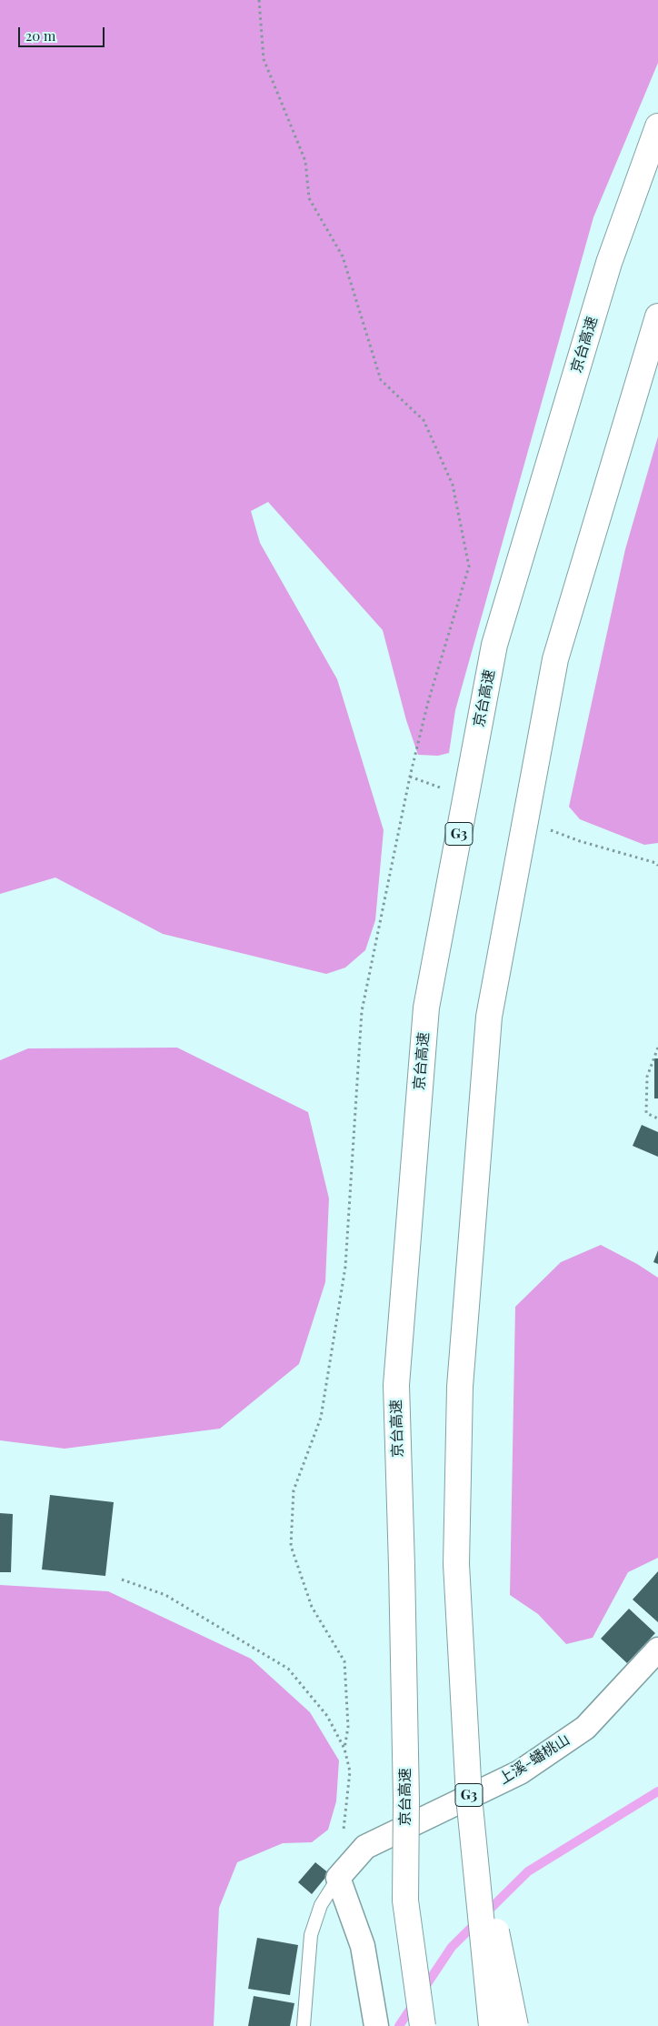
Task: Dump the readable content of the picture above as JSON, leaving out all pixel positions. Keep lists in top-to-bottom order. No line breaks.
{"streets":{"highway":["京台高速","G3"],"street":["上溪-蟠桃山"]},"scale_bar":"20 m"}
